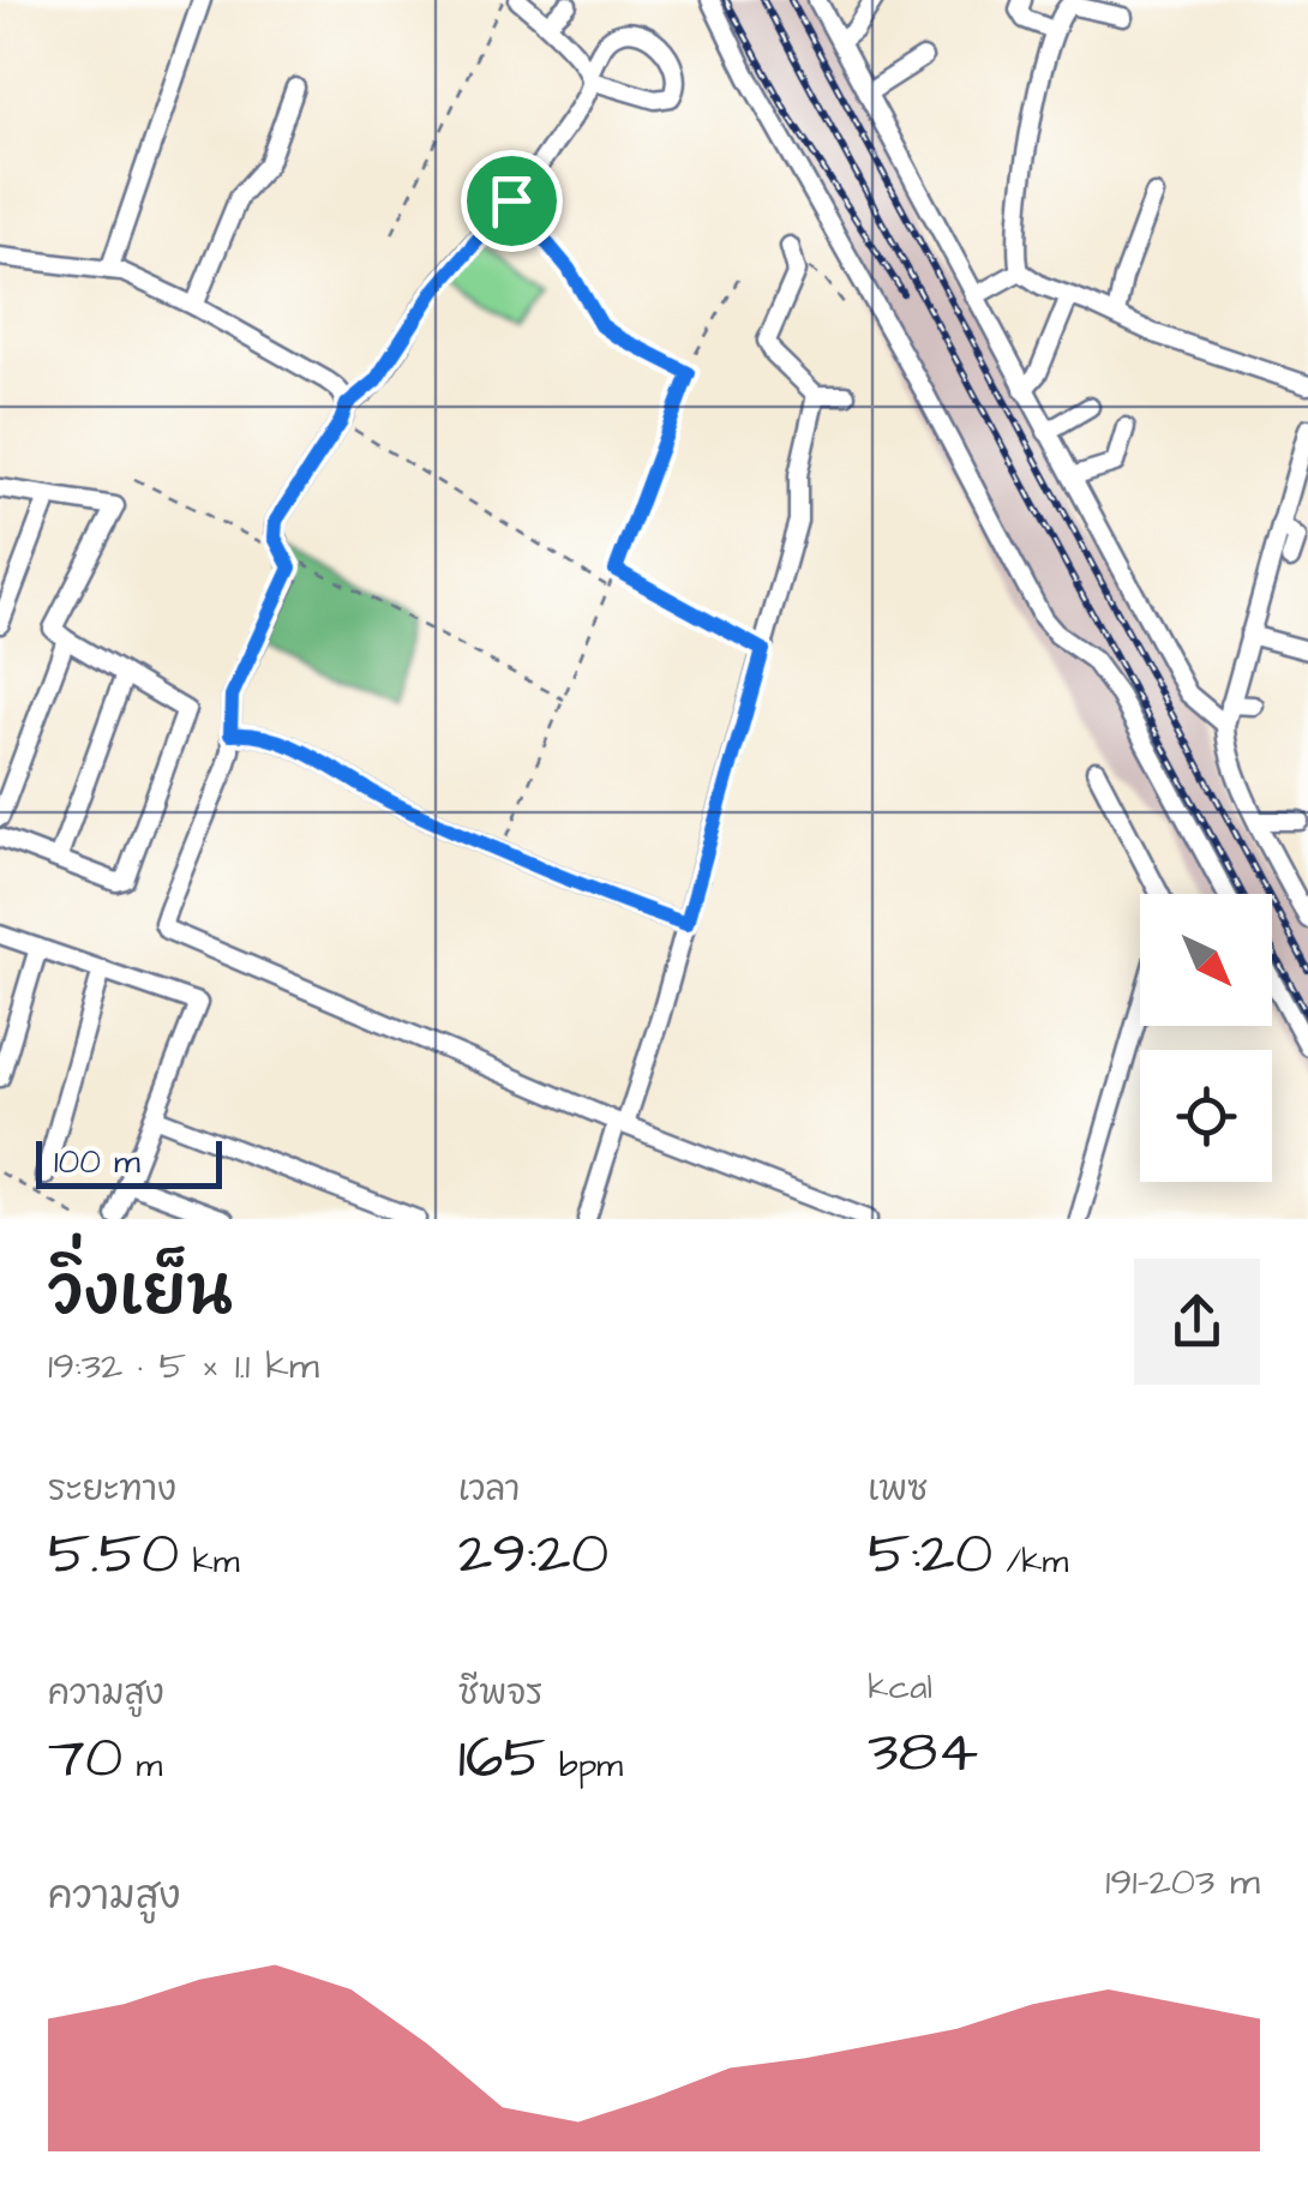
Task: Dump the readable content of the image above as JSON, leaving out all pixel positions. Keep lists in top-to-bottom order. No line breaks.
{"scale_bar":"100 m","north":"bottom right","page":{"scale":"100 m","heading":["วิ่งเย็น","19:32 · 5 × 1.1 km"],"stats":[["ระยะทาง","5.50 km"],["เวลา","29:20"],["เพซ","5:20 /km"],["ความสูง","70 m"],["ชีพจร","165 bpm"],["kcal","384"]],"chart":["ความสูง","191–203 m"]}}
